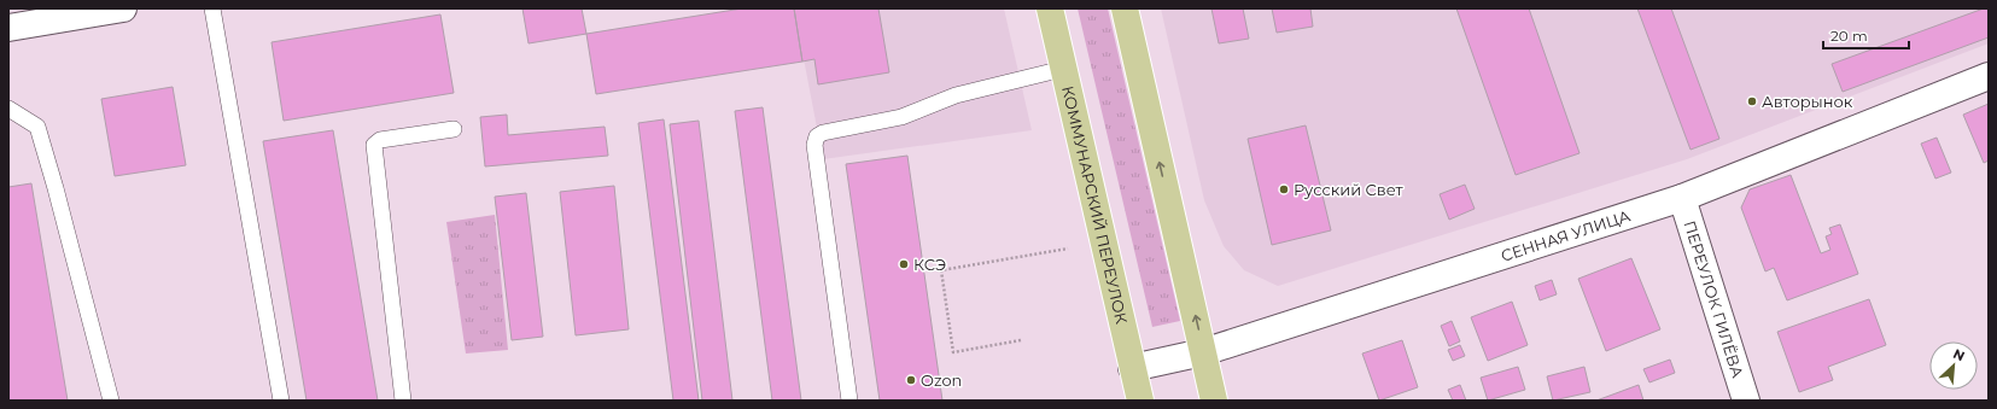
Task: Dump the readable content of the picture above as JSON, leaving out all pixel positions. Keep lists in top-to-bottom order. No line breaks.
{"streets":{"main road":["КОММУНАРСКИЙ ПЕРЕУЛОК"],"street":["СЕННАЯ УЛИЦА","ПЕРЕУЛОК ГИЛЁВА"]},"crossings":[["КОММУНАРСКИЙ ПЕРЕУЛОК","СЕННАЯ УЛИЦА"],["СЕННАЯ УЛИЦА","ПЕРЕУЛОК ГИЛЁВА"]],"places":["Авторынок","Русский Свет","КСЭ","Ozon"],"scale_bar":"20 m","north":"top right"}
